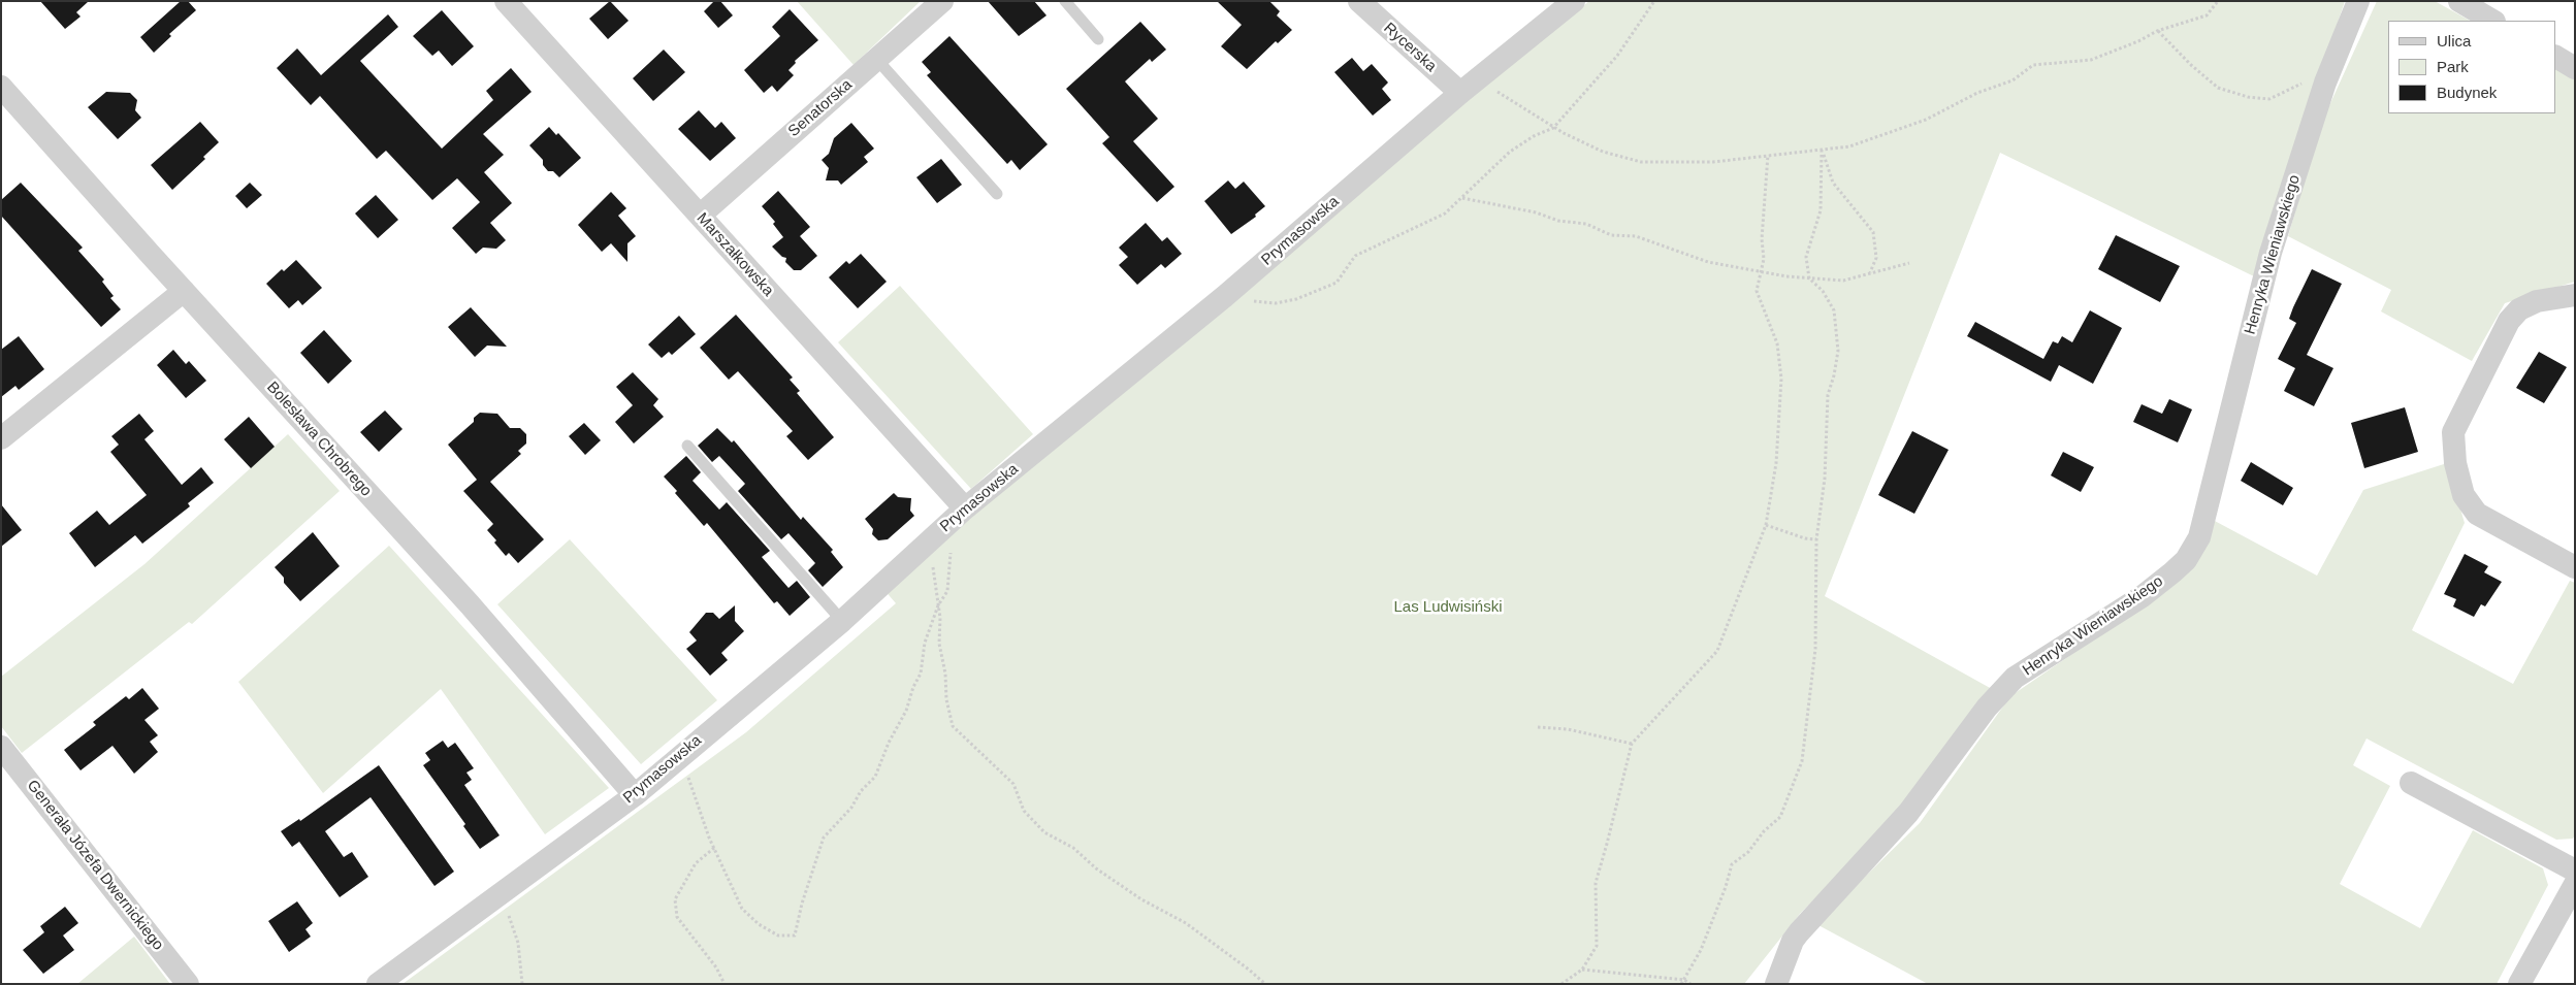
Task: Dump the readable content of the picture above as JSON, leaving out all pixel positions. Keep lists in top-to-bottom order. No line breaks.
{"streets":{"street":["Rycerska","Senatorska","Prymasowska","Marszałkowska","Henryka Wieniawskiego","Bolesława Chrobrego","Generała Józefa Dwernickiego"]},"crossings":[["Rycerska","Prymasowska"],["Senatorska","Marszałkowska"],["Prymasowska","Marszałkowska"],["Prymasowska","Bolesława Chrobrego"]],"parks":["Las Ludwisiński"],"legend":["Ulica","Park","Budynek"]}
